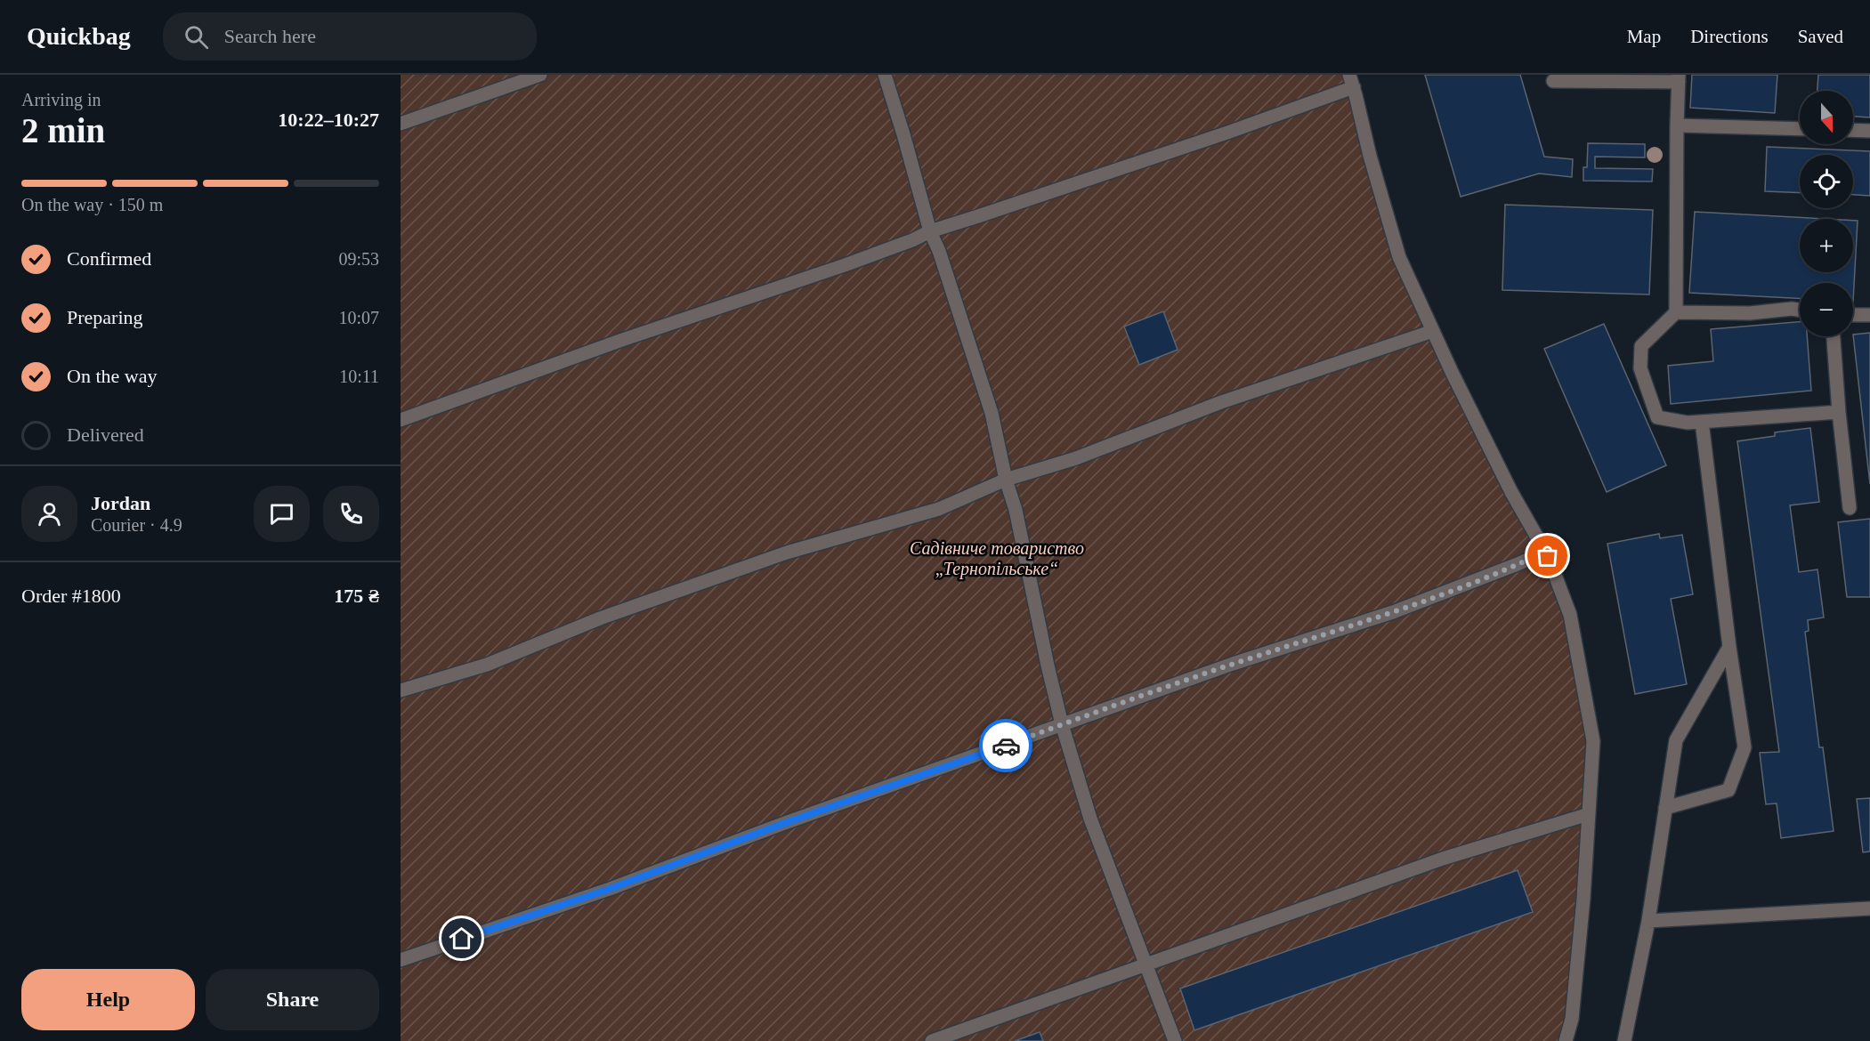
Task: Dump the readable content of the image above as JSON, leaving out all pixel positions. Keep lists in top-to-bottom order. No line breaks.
{"parks":["Садівниче товариство „Тернопільське“"],"north":"bottom","page":{"header":"Quickbag","search":"Search here","nav":["Map","Directions","Saved"],"heading":["2 min","Arriving in","10:22–10:27"],"panel":["Jordan","Courier · 4.9","Order #1800","175 ₴"],"map_buttons":["+","−"],"bar":"On the way · 150 m","list":[["Confirmed","09:53"],["Preparing","10:07"],["On the way","10:11"],"Delivered"],"buttons":["Help","Share"]}}
